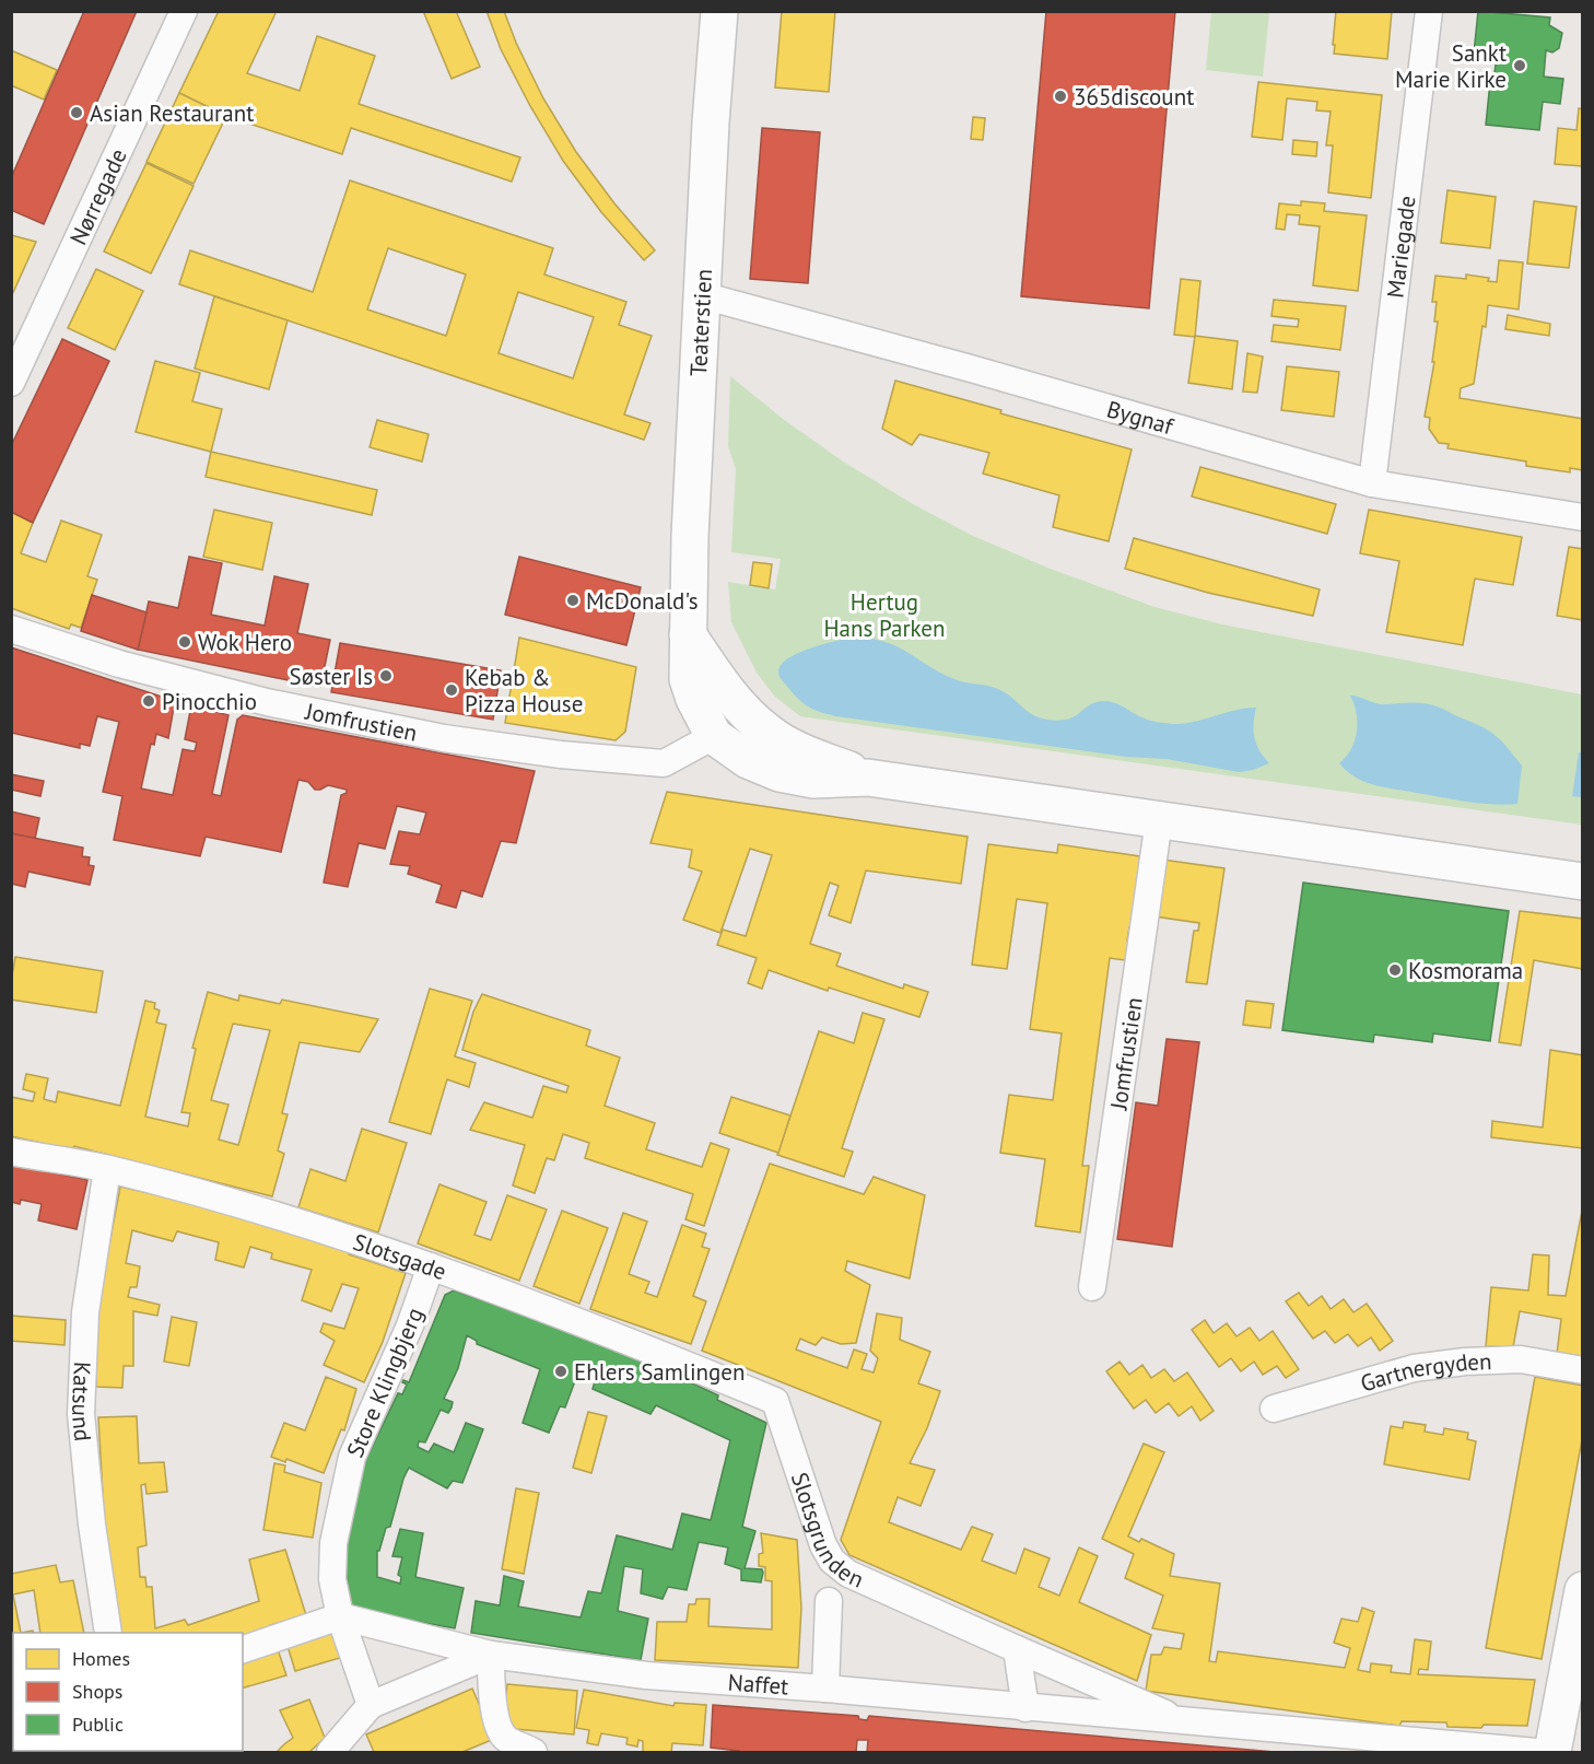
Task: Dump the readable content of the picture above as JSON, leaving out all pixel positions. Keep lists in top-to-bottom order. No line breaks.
{"streets":{"street":["Nørregade","Mariegade","Teaterstien","Bygnaf","Jomfrustien","Slotsgade","Gartnergyden","Store Klingbjerg","Katsund","Slotsgrunden","Naffet"]},"crossings":[["Mariegade","Bygnaf"],["Teaterstien","Bygnaf"],["Slotsgade","Store Klingbjerg"],["Slotsgade","Katsund"],["Slotsgade","Slotsgrunden"],["Store Klingbjerg","Naffet"],["Slotsgrunden","Naffet"]],"parks":["Hertug Hans Parken"],"places":["Sankt Marie Kirke","365discount","Asian Restaurant","McDonald's","Wok Hero","Søster Is","Kebab & Pizza House","Pinocchio","Kosmorama","Ehlers Samlingen"],"legend":["Homes","Shops","Public"]}
